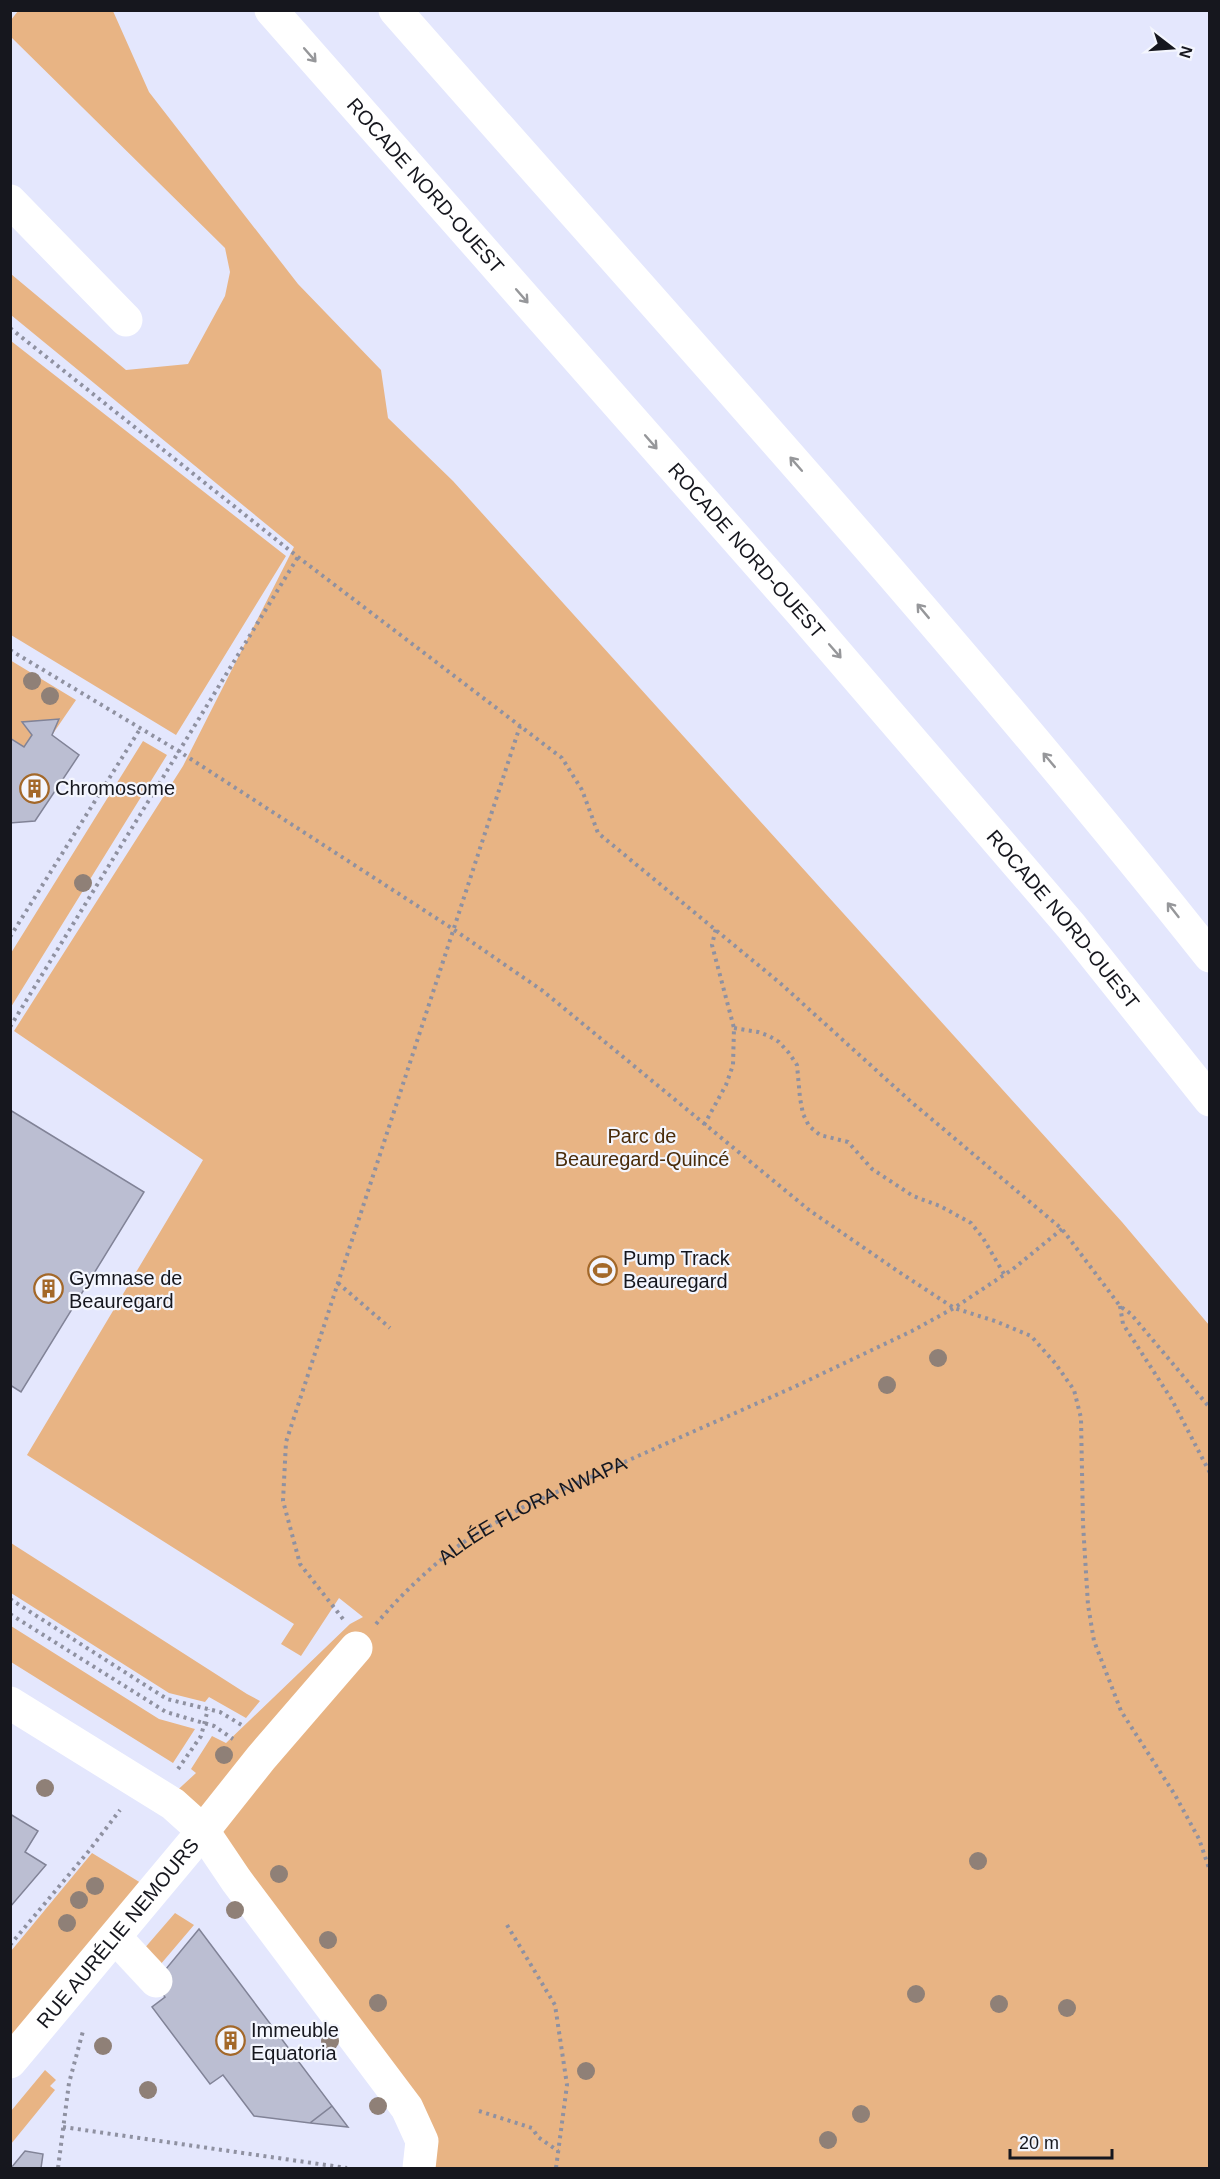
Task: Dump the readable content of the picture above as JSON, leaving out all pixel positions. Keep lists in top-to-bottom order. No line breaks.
{"streets":{"main road":["ROCADE NORD-OUEST","RUE AURÉLIE NEMOURS"],"path":["ALLÉE FLORA NWAPA"]},"parks":["Parc de Beauregard-Quincé"],"places":{"building":["Chromosome","Gymnase de Beauregard","Immeuble Equatoria"],"sports":["Pump Track Beauregard"]},"scale_bar":"20 m","north":"right"}
